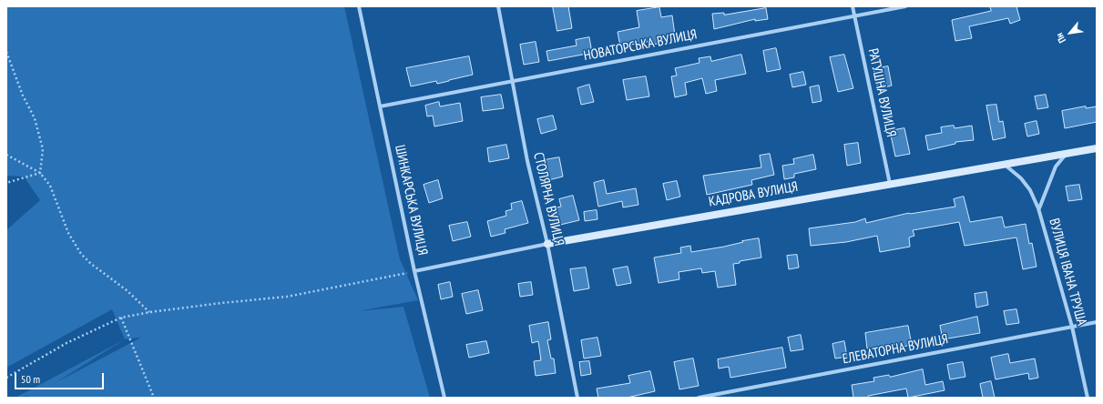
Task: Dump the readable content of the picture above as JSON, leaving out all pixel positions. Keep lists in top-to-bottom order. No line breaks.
{"streets":{"street":["НОВАТОРСЬКА ВУЛИЦЯ","РАТУШНА ВУЛИЦЯ","КАДРОВА ВУЛИЦЯ","СТОЛЯРНА ВУЛИЦЯ","ШИНКАРСЬКА ВУЛИЦЯ","ВУЛИЦЯ ІВАНА ТРУША","ЕЛЕВАТОРНА ВУЛИЦЯ"]},"crossings":[["НОВАТОРСЬКА ВУЛИЦЯ","РАТУШНА ВУЛИЦЯ"],["НОВАТОРСЬКА ВУЛИЦЯ","СТОЛЯРНА ВУЛИЦЯ"],["НОВАТОРСЬКА ВУЛИЦЯ","ШИНКАРСЬКА ВУЛИЦЯ"],["РАТУШНА ВУЛИЦЯ","КАДРОВА ВУЛИЦЯ"],["КАДРОВА ВУЛИЦЯ","СТОЛЯРНА ВУЛИЦЯ"],["КАДРОВА ВУЛИЦЯ","ШИНКАРСЬКА ВУЛИЦЯ"],["КАДРОВА ВУЛИЦЯ","ВУЛИЦЯ ІВАНА ТРУША"],["ВУЛИЦЯ ІВАНА ТРУША","ЕЛЕВАТОРНА ВУЛИЦЯ"]],"scale_bar":"50 m","north":"bottom left"}
